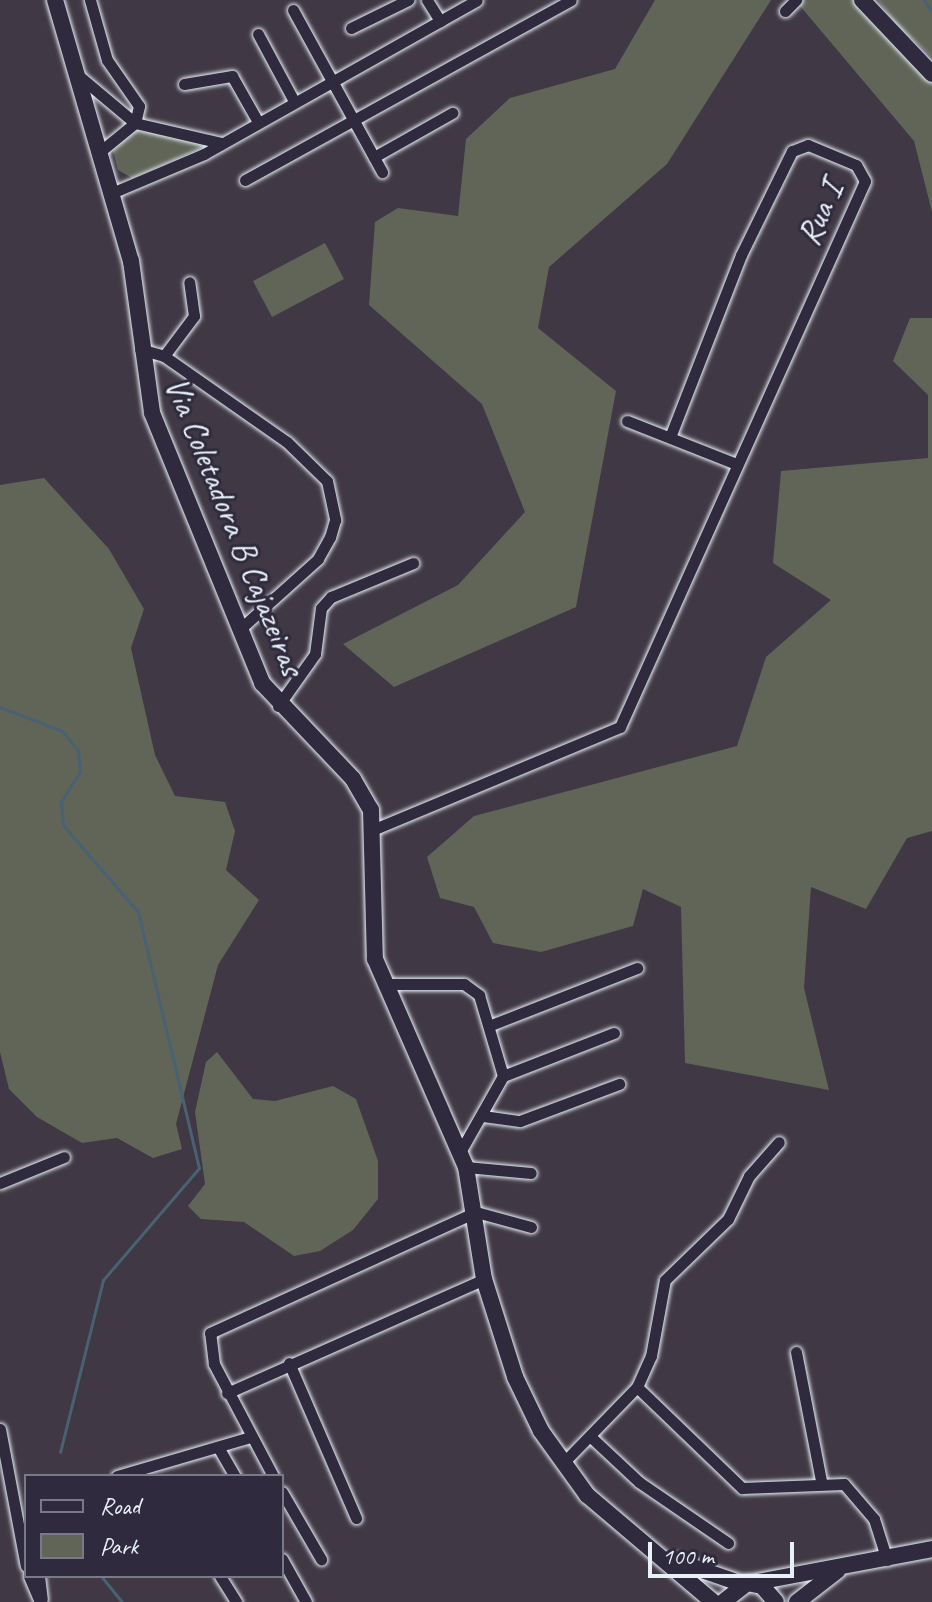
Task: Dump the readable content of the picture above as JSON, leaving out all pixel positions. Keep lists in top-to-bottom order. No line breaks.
{"streets":{"main road":["Via Coletadora B Cajazeiras"],"street":["Rua I"]},"crossings":[["Rua I","Via Coletadora B Cajazeiras"]],"legend":["Road","Park"],"scale_bar":"100 m"}
